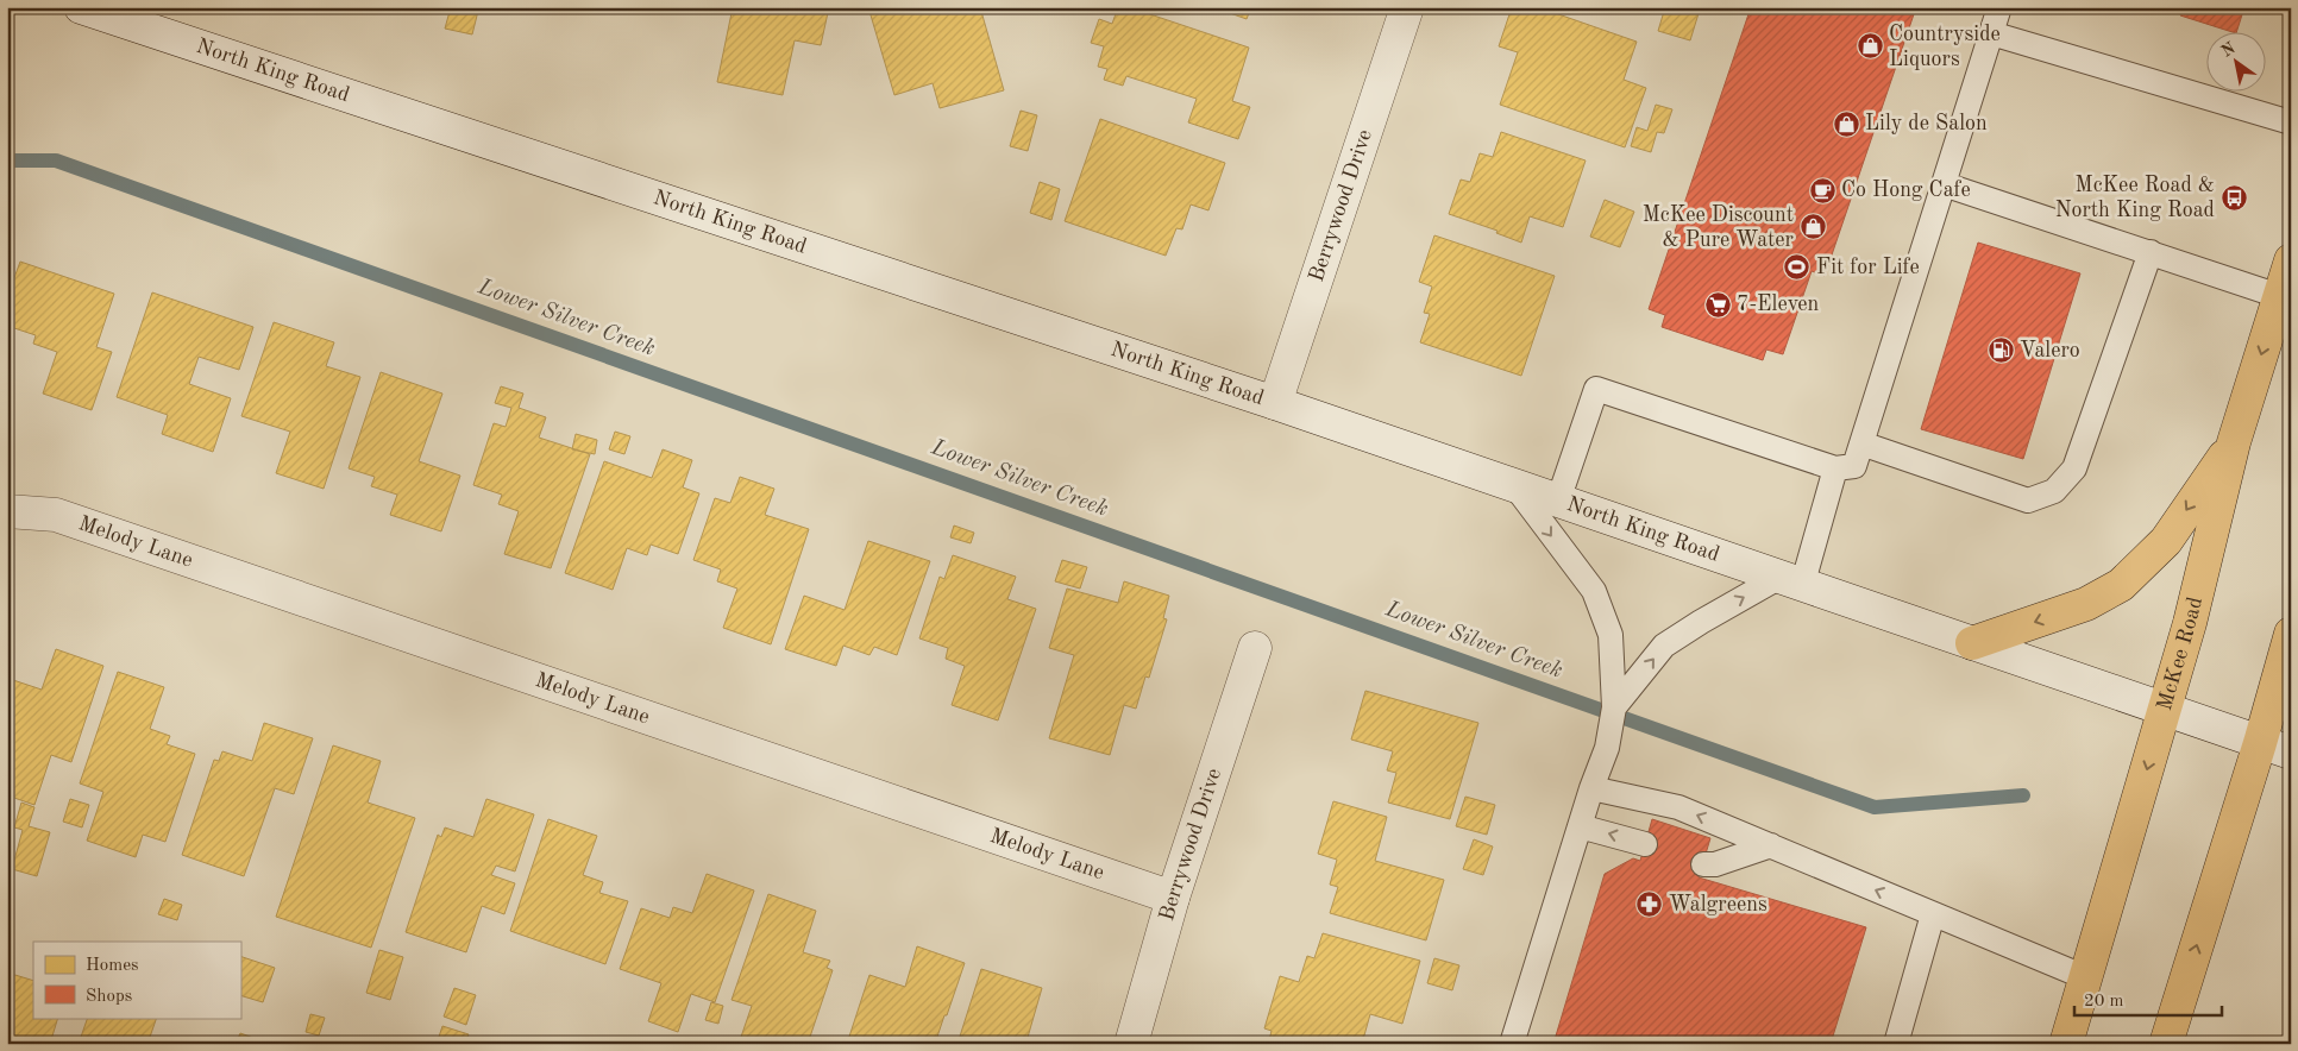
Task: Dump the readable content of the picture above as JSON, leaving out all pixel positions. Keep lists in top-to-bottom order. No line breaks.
{"streets":{"main road":["North King Road","Berrywood Drive","Melody Lane","McKee Road"]},"crossings":[["North King Road","Berrywood Drive"],["North King Road","McKee Road"],["Berrywood Drive","Melody Lane"]],"water":["Lower Silver Creek"],"places":{"shop":["Countryside Liquors","Lily de Salon","McKee Discount & Pure Water"],"cafe":["Co Hong Cafe"],"bus stop":["McKee Road & North King Road"],"sports":["Fit for Life"],"supermarket":["7-Eleven"],"fuel station":["Valero"],"pharmacy":["Walgreens"]},"legend":["Homes","Shops"],"scale_bar":"20 m","north":"top left"}
